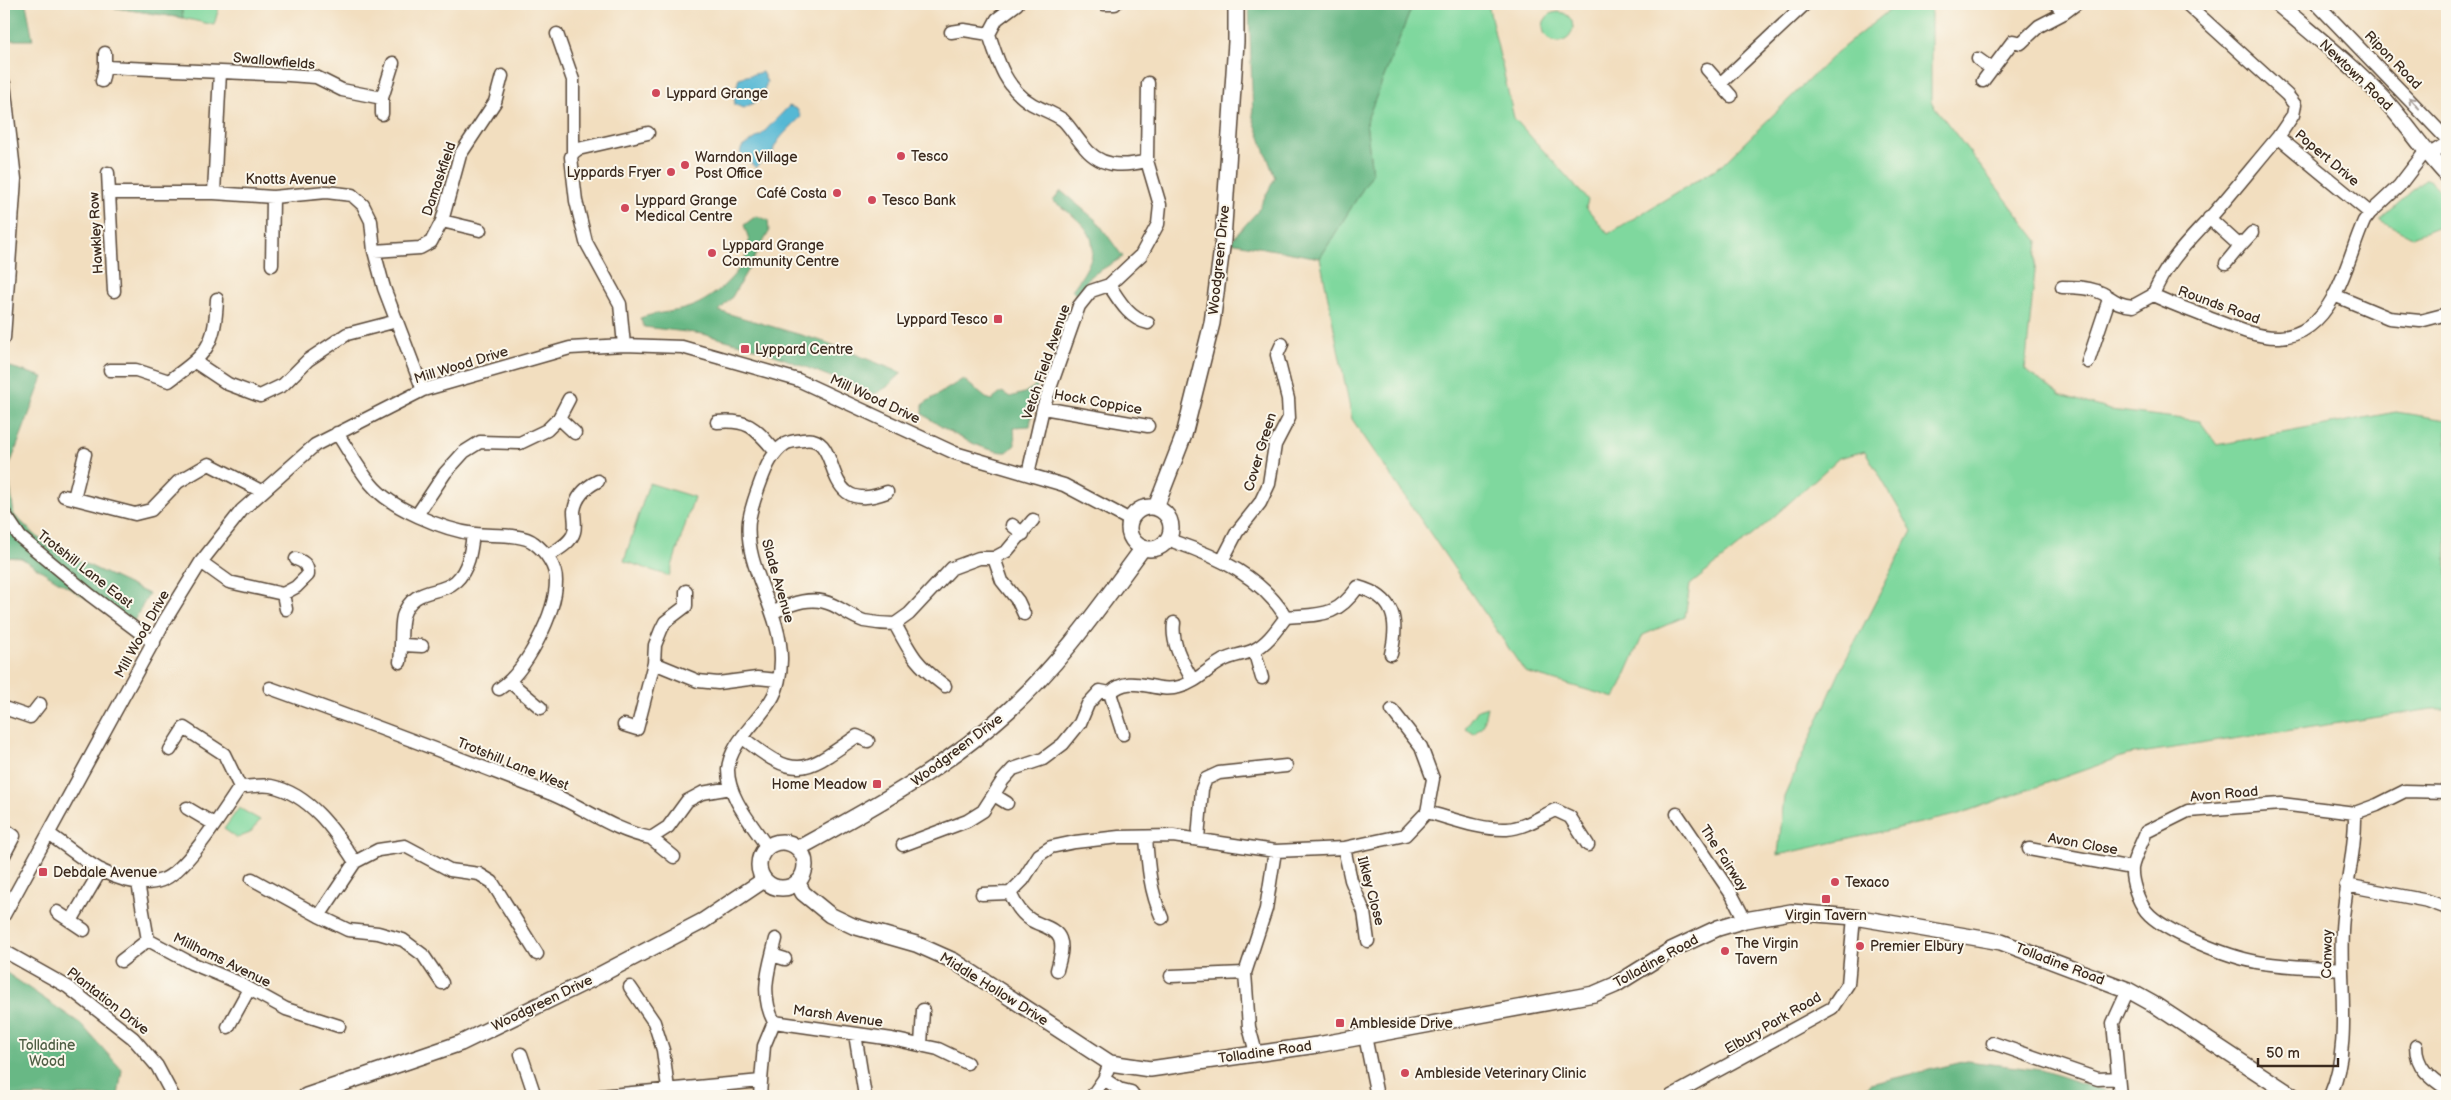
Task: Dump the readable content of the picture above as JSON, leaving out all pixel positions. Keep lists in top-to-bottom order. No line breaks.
{"streets":{"main road":["Newtown Road","Woodgreen Drive","Tolladine Road","Middle Hollow Drive"],"street":["Ripon Road","Swallowfields","Popert Drive","Knotts Avenue","Damaskfield","Hawkley Row","Rounds Road","Vetch Field Avenue","Mill Wood Drive","Hock Coppice","Cover Green","Trotshill Lane East","Slade Avenue","Trotshill Lane West","Avon Road","Avon Close","The Fairway","Ilkley Close","Conway","Millhams Avenue","Plantation Drive","Marsh Avenue","Elbury Park Road"]},"crossings":[["Swallowfields","Knotts Avenue"],["Newtown Road","Rounds Road"],["Popert Drive","Rounds Road"],["Knotts Avenue","Damaskfield"],["Knotts Avenue","Hawkley Row"],["Knotts Avenue","Mill Wood Drive"],["Woodgreen Drive","Mill Wood Drive"],["Woodgreen Drive","Slade Avenue"],["Woodgreen Drive","Middle Hollow Drive"],["Vetch Field Avenue","Mill Wood Drive"],["Vetch Field Avenue","Hock Coppice"],["Mill Wood Drive","Trotshill Lane East"],["Slade Avenue","Middle Hollow Drive"],["Avon Road","Avon Close"],["Avon Road","Conway"],["The Fairway","Tolladine Road"],["Tolladine Road","Middle Hollow Drive"],["Tolladine Road","Elbury Park Road"]],"one_way":["Ripon Road"],"parks":["Tolladine Wood"],"places":{"other":["Lyppard Grange","Tesco","Warndon Village Post Office","Lyppards Fryer","Café Costa","Tesco Bank","Lyppard Grange Medical Centre","Lyppard Grange Community Centre","Texaco","Premier Elbury","The Virgin Tavern","Ambleside Veterinary Clinic"],"transit":["Lyppard Tesco","Lyppard Centre","Home Meadow","Debdale Avenue","Virgin Tavern","Ambleside Drive"]},"scale_bar":"50 m"}
